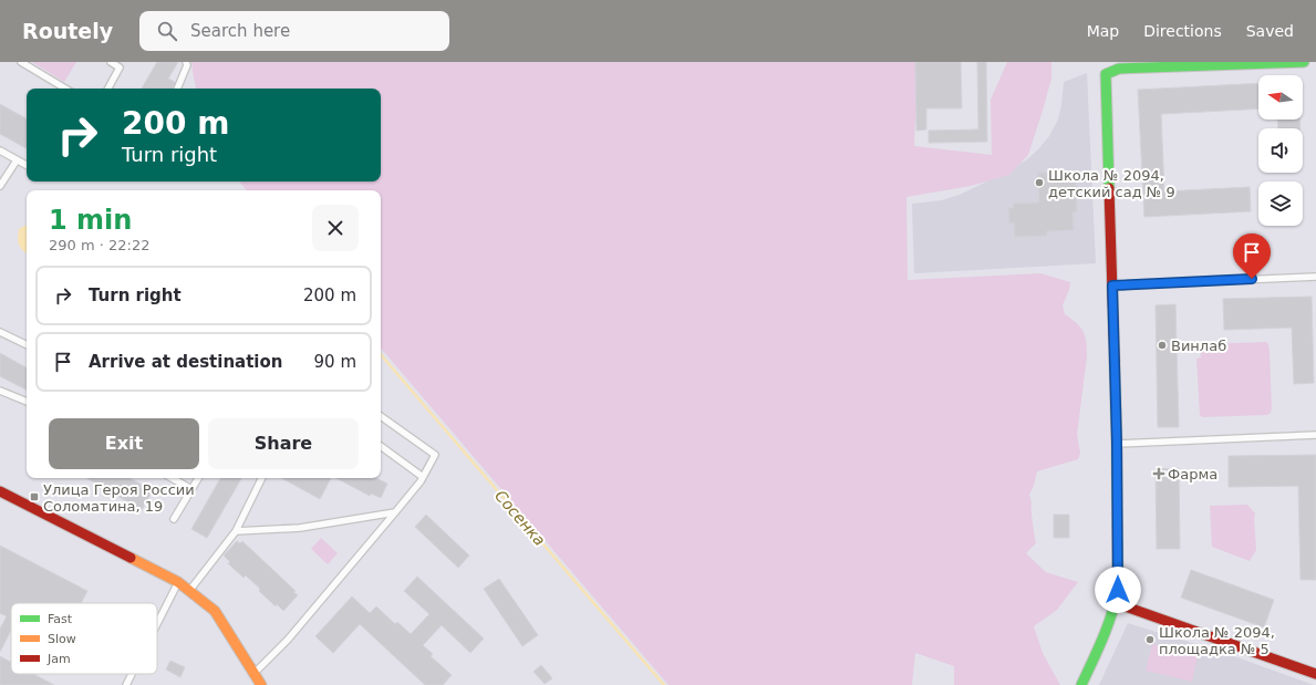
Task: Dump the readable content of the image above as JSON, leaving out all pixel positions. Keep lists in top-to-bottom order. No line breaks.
{"water":["Сосенка"],"places":{"other":["Школа № 2094, детский сад № 9","Винлаб","Школа № 2094, площадка № 5"],"health":["Фарма"],"transit":["Улица Героя России Соломатина, 19"]},"legend":["Fast","Slow","Jam"],"north":"left","page":{"header":"Routely","search":"Search here","nav":["Map","Directions","Saved"],"turn":["200 m","Turn right"],"heading":["1 min","290 m · 22:22"],"list":[{"name":"Turn right","value":"200 m"},{"name":"Arrive at destination","value":"90 m"}],"buttons":["Exit","Share"]}}
